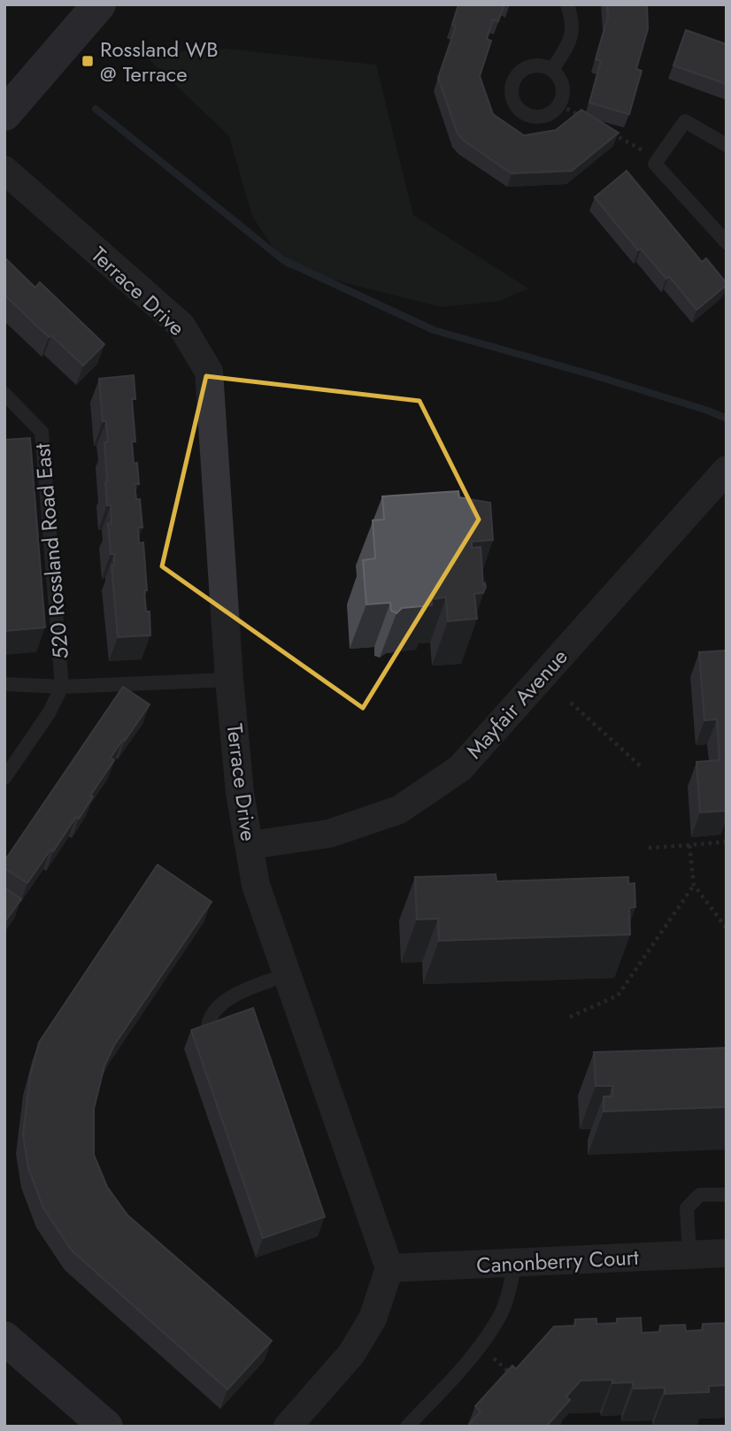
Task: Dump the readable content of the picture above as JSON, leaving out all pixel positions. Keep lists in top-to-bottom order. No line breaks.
{"streets":{"street":["Terrace Drive","Mayfair Avenue","Canonberry Court"],"lane":["520 Rossland Road East"]},"crossings":[["Terrace Drive","520 Rossland Road East"],["Terrace Drive","Mayfair Avenue"],["Terrace Drive","Canonberry Court"]],"places":{"transit":["Rossland WB @ Terrace"]}}
